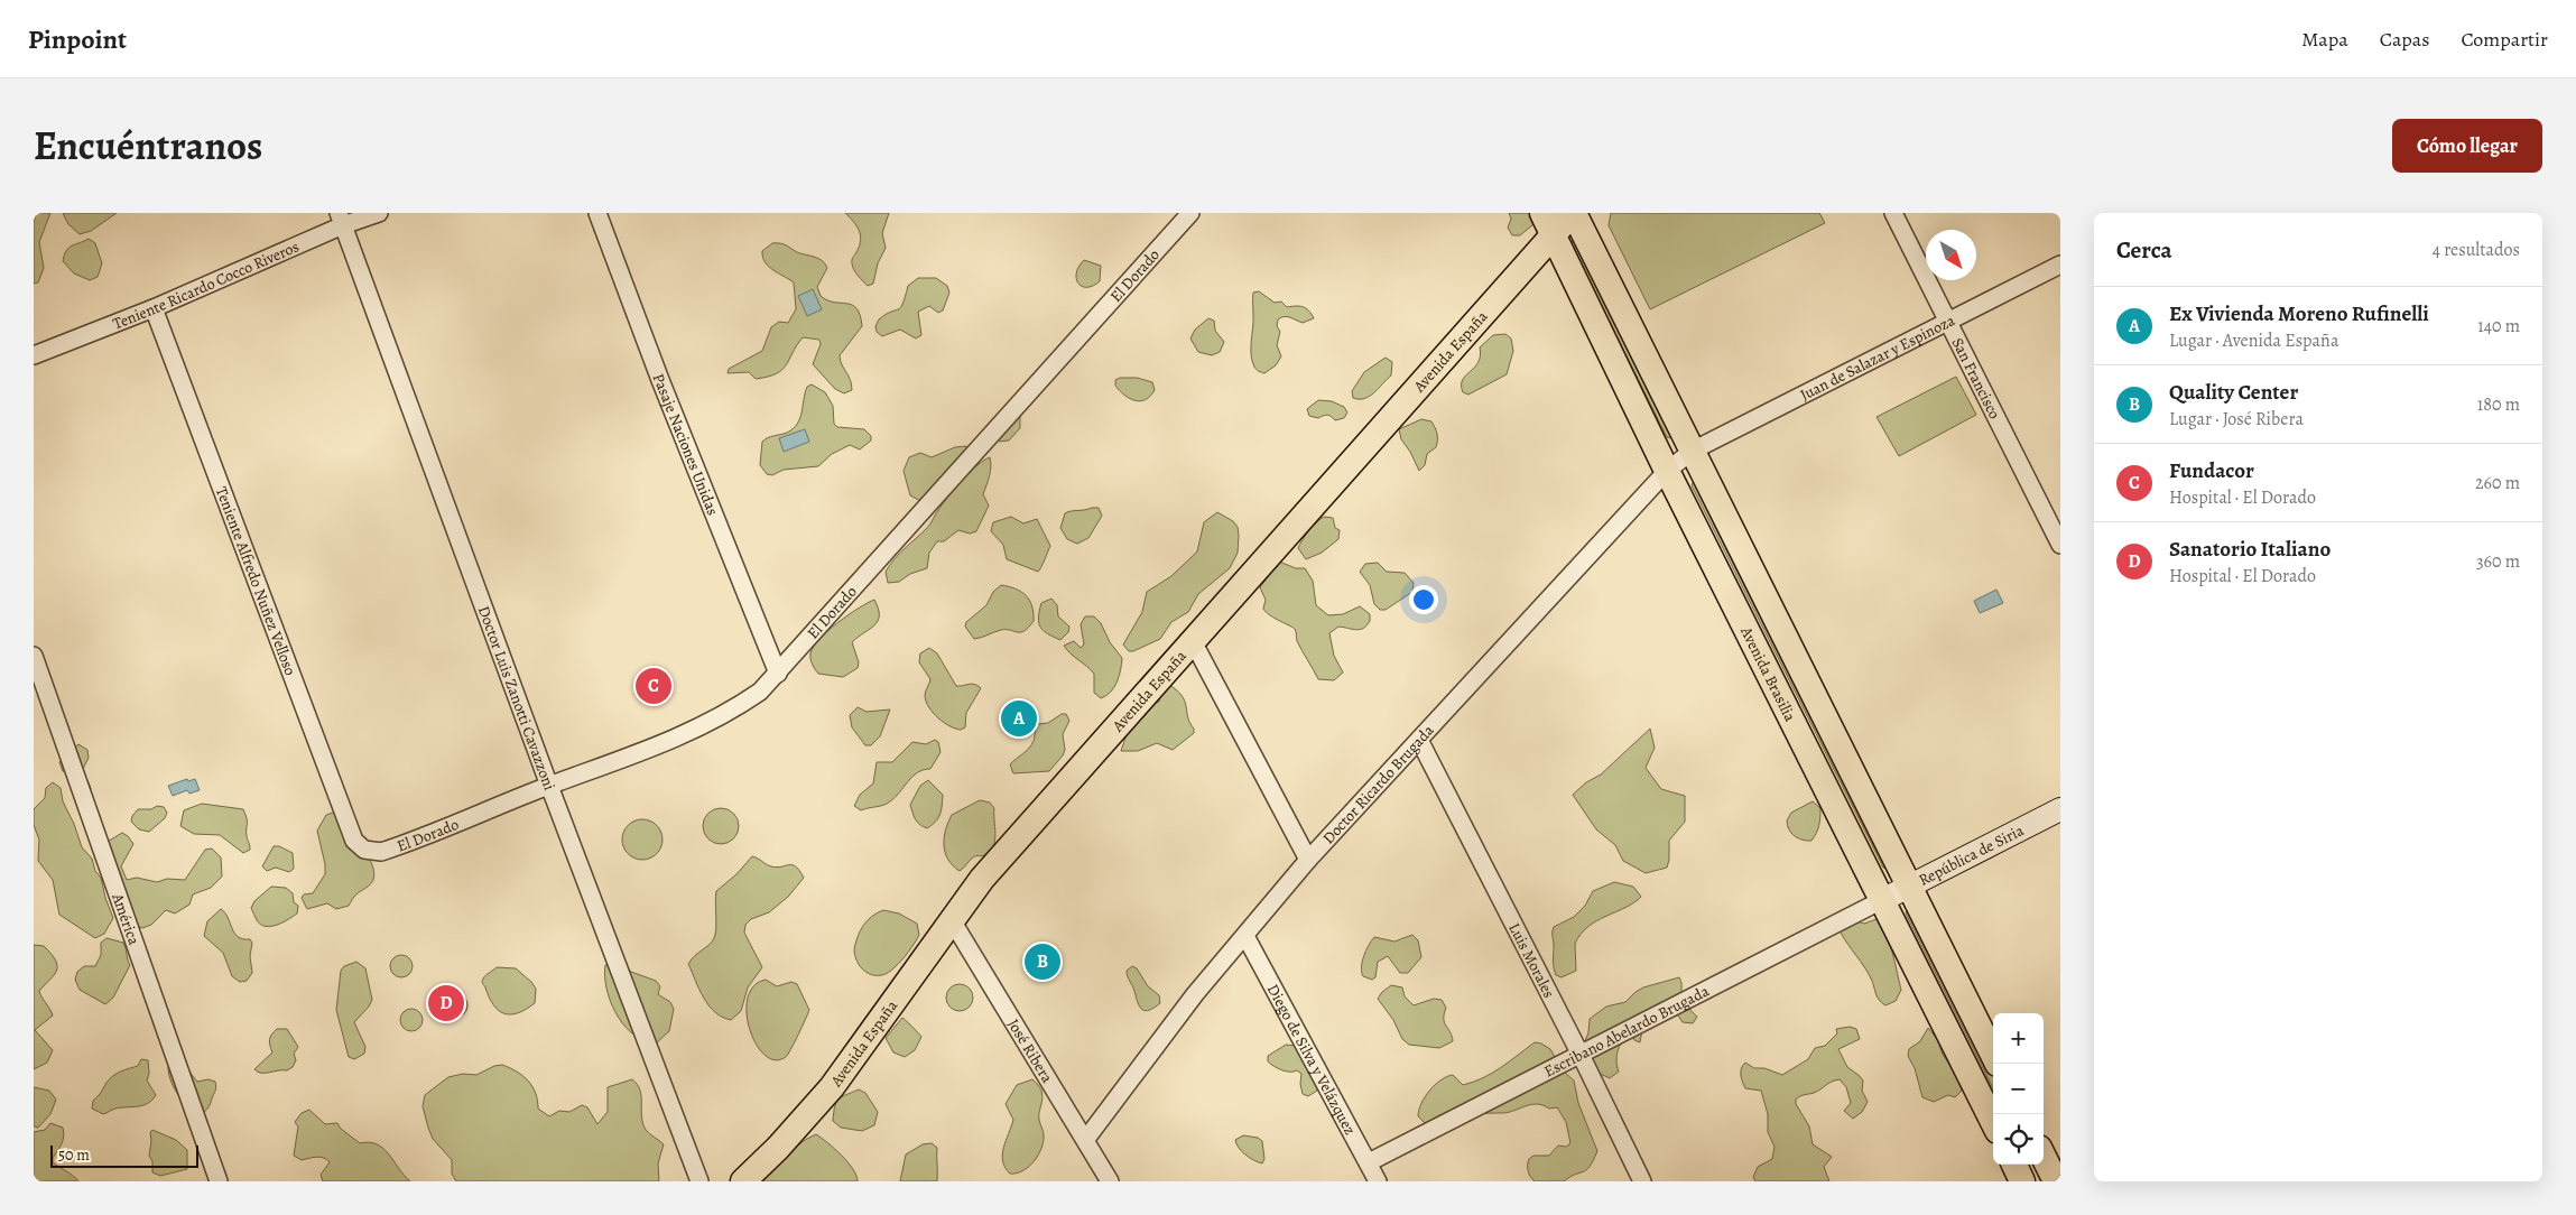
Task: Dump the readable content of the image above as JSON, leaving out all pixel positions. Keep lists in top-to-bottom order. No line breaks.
{"streets":{"main road":["Avenida España","Avenida Brasilia"],"street":["El Dorado","Teniente Ricardo Cocco Riveros","Juan de Salazar y Espinoza","San Francisco","Pasaje Naciones Unidas","Teniente Alfredo Nuñez Velloso","Doctor Luis Zanotti Cavazzoni","Doctor Ricardo Brugada","República de Siria","América","Luis Morales","Escribano Abelardo Brugada","José Ribera","Diego de Silva y Velázquez"]},"crossings":[["El Dorado","Pasaje Naciones Unidas"],["El Dorado","Teniente Alfredo Nuñez Velloso"],["El Dorado","Doctor Luis Zanotti Cavazzoni"],["Teniente Ricardo Cocco Riveros","Teniente Alfredo Nuñez Velloso"],["Teniente Ricardo Cocco Riveros","Doctor Luis Zanotti Cavazzoni"],["Avenida España","Avenida Brasilia"],["Avenida España","José Ribera"],["Juan de Salazar y Espinoza","San Francisco"],["Juan de Salazar y Espinoza","Avenida Brasilia"],["Juan de Salazar y Espinoza","Doctor Ricardo Brugada"],["Avenida Brasilia","Doctor Ricardo Brugada"],["Avenida Brasilia","República de Siria"],["Avenida Brasilia","Escribano Abelardo Brugada"],["Doctor Ricardo Brugada","Luis Morales"],["Doctor Ricardo Brugada","José Ribera"],["Doctor Ricardo Brugada","Diego de Silva y Velázquez"],["República de Siria","Escribano Abelardo Brugada"],["Luis Morales","Escribano Abelardo Brugada"],["Escribano Abelardo Brugada","Diego de Silva y Velázquez"]],"scale_bar":"50 m","north":"bottom right","page":{"header":"Pinpoint","nav":["Mapa","Capas","Compartir"],"title":"Encuéntranos","buttons":"Cómo llegar","heading":["Cerca","4 resultados"],"list":[{"mark":"A","name":"Ex Vivienda Moreno Rufinelli","note":"Lugar · Avenida España","value":"140 m"},{"mark":"B","name":"Quality Center","note":"Lugar · José Ribera","value":"180 m"},{"mark":"C","name":"Fundacor","note":"Hospital · El Dorado","value":"260 m"},{"mark":"D","name":"Sanatorio Italiano","note":"Hospital · El Dorado","value":"360 m"}],"pins":["C","A","B","D"],"map_buttons":["+","−"],"scale":"50 m"}}
